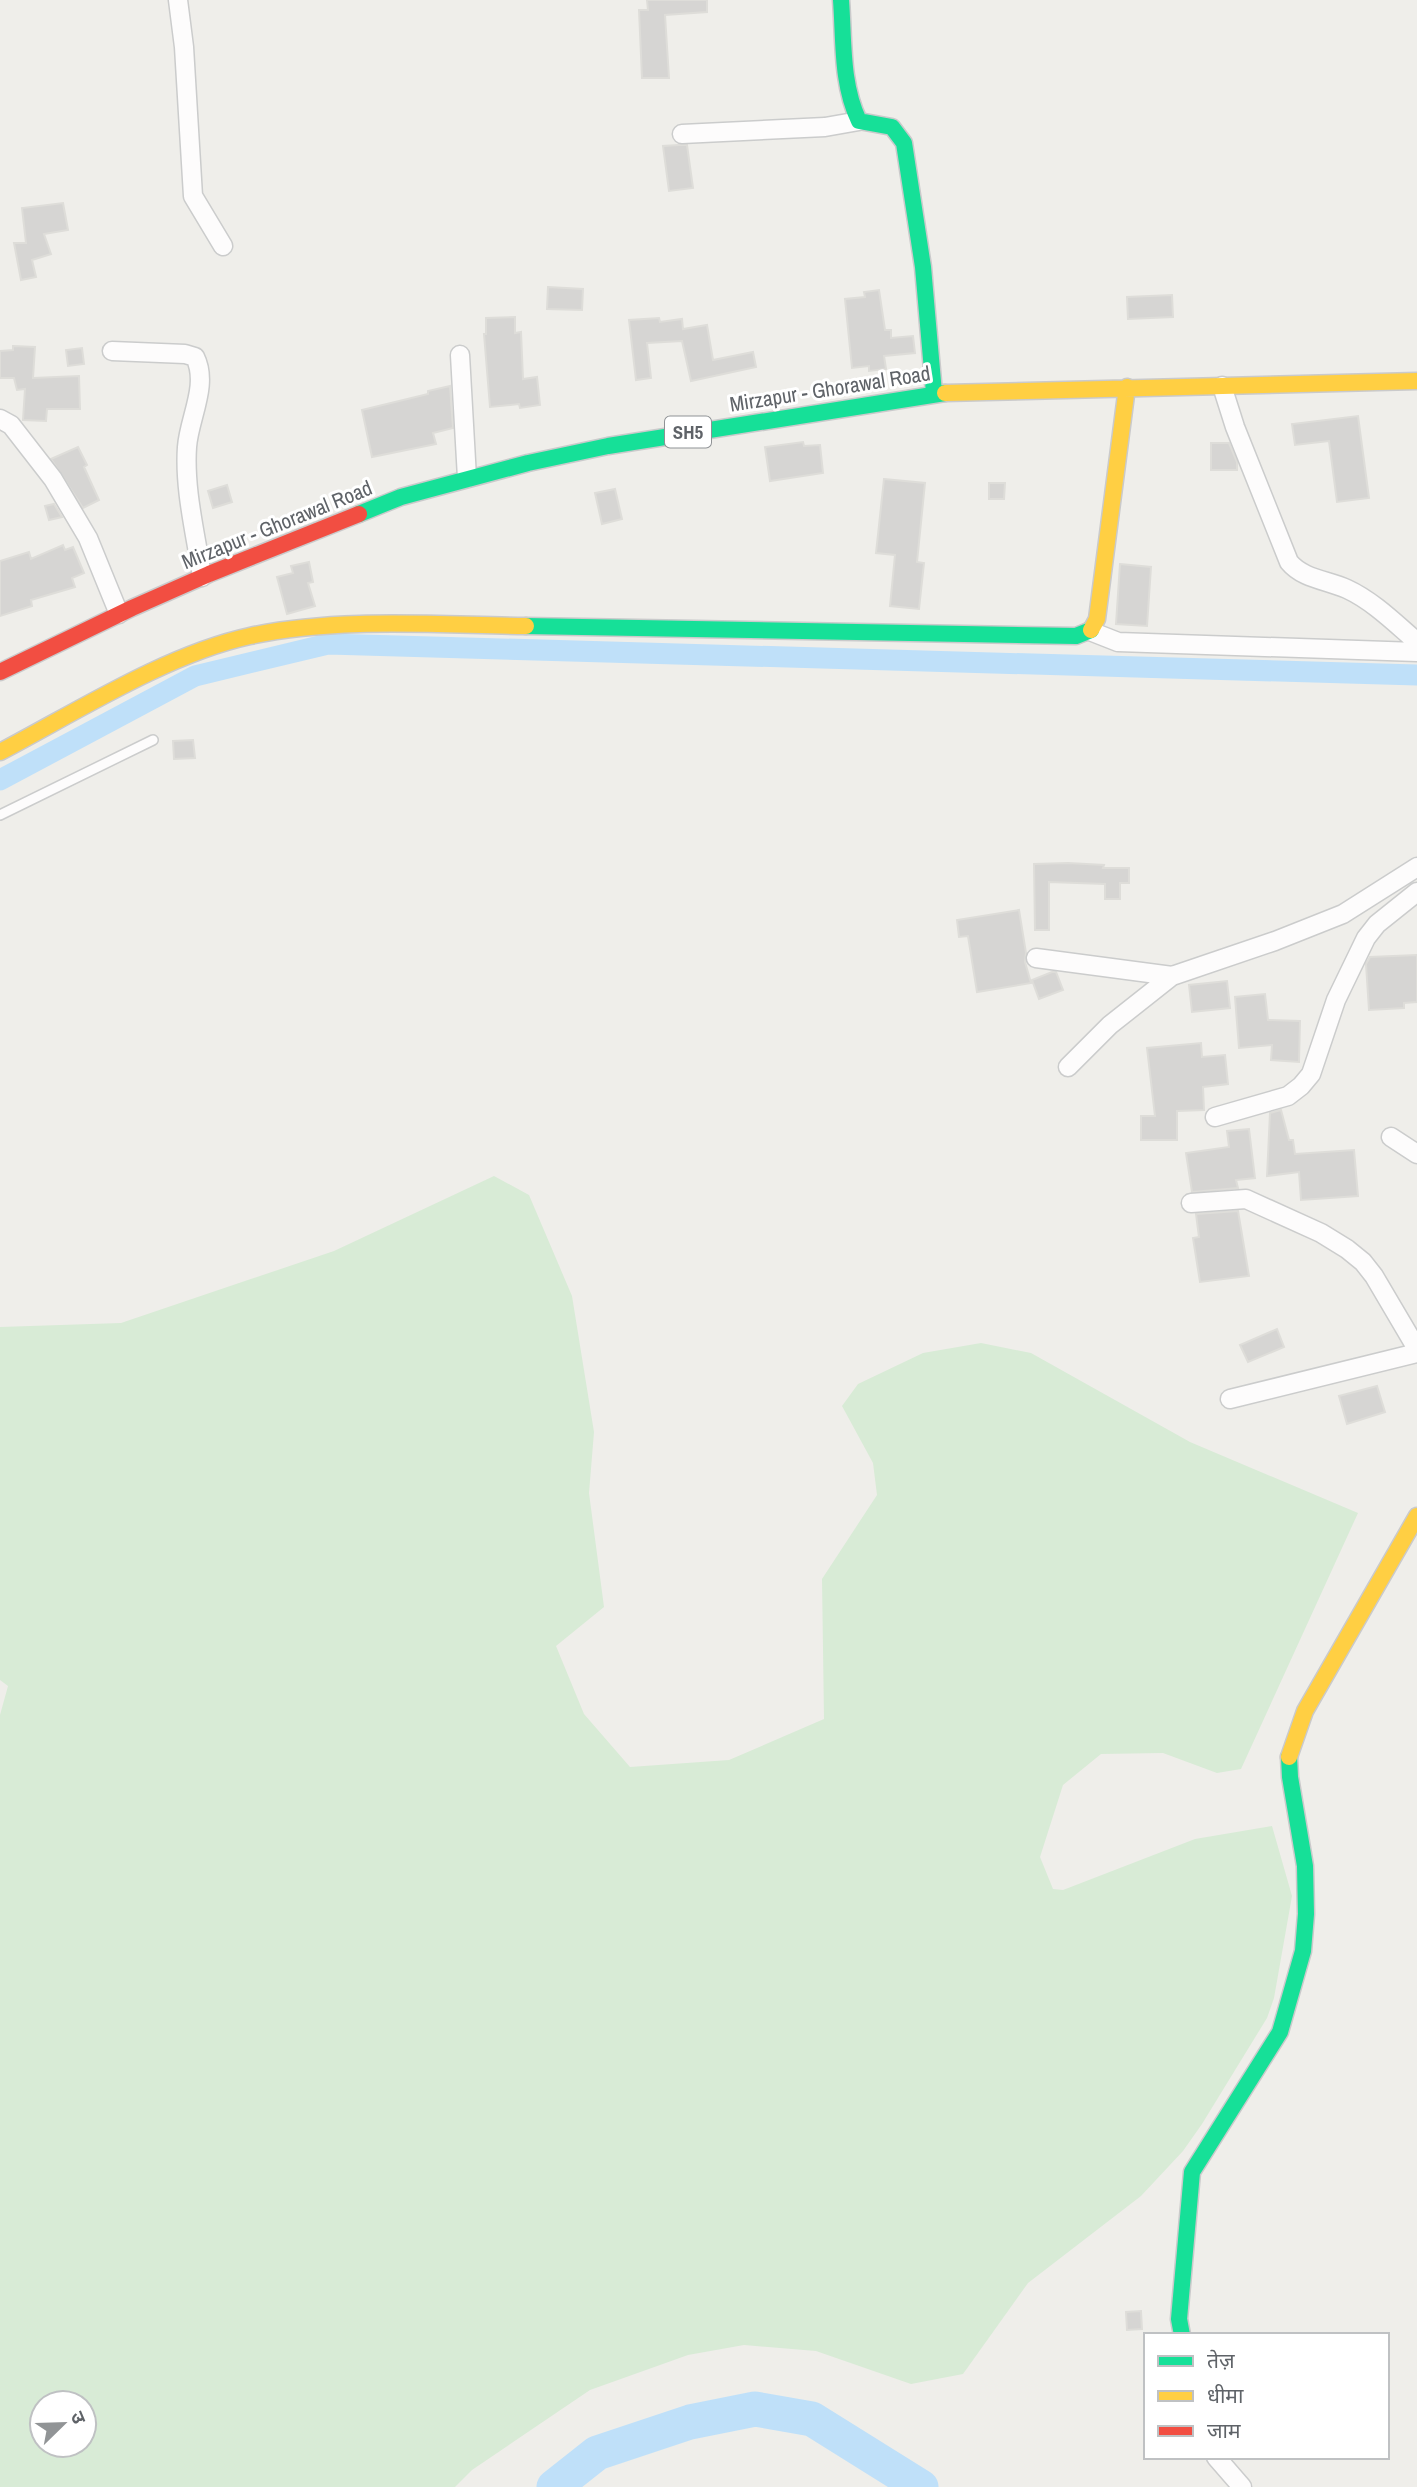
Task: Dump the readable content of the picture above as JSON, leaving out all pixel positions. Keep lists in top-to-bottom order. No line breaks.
{"streets":{"street":["Mirzapur - Ghorawal Road","SH5"]},"legend":["तेज़","धीमा","जाम"],"north":"top right"}
